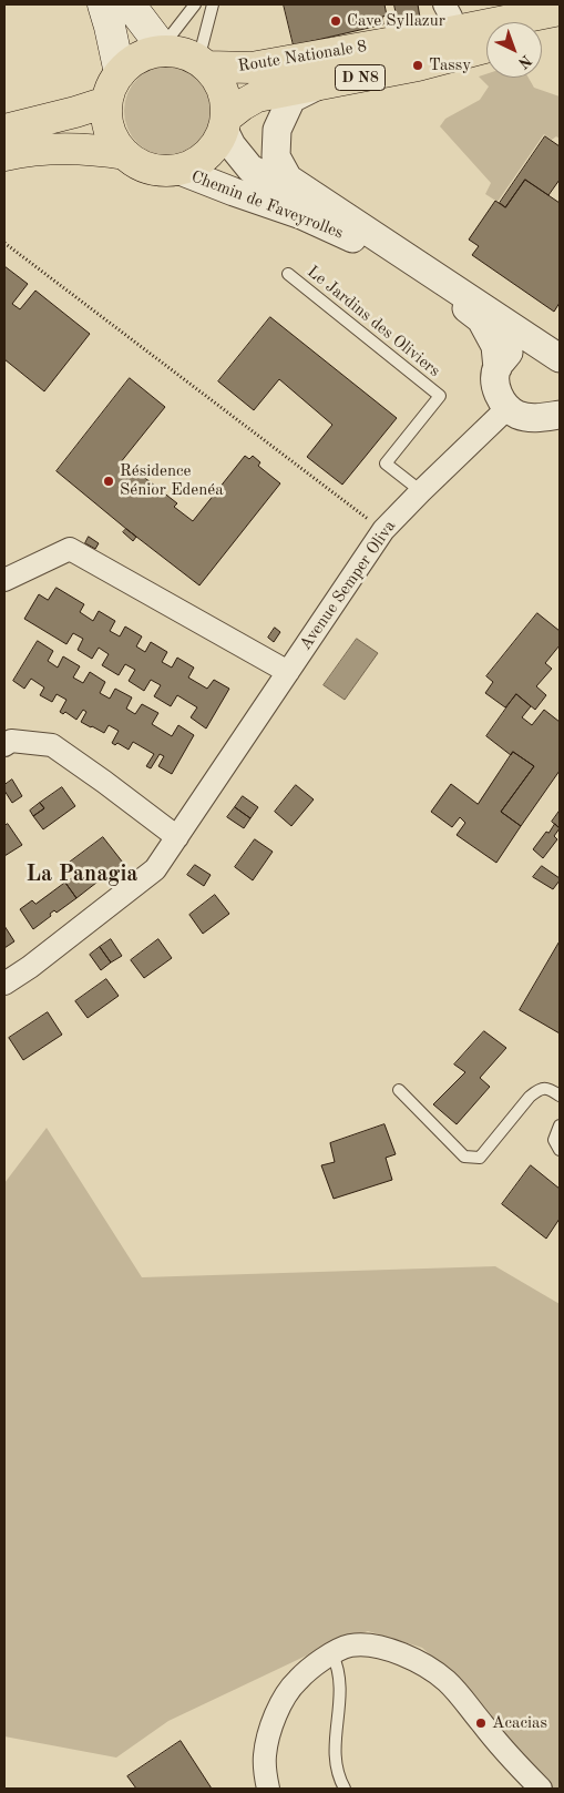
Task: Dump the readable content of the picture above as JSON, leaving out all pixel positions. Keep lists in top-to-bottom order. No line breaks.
{"streets":{"main road":["Route Nationale 8","D N8"],"street":["Chemin de Faveyrolles","Avenue Semper Oliva"],"lane":["Le Jardins des Oliviers"]},"crossings":[["Route Nationale 8","Chemin de Faveyrolles"],["Chemin de Faveyrolles","Avenue Semper Oliva"],["Le Jardins des Oliviers","Avenue Semper Oliva"]],"districts":["La Panagia"],"places":["Cave Syllazur","Tassy","Résidence Sénior Edenéa","Acacias"],"north":"bottom right"}
